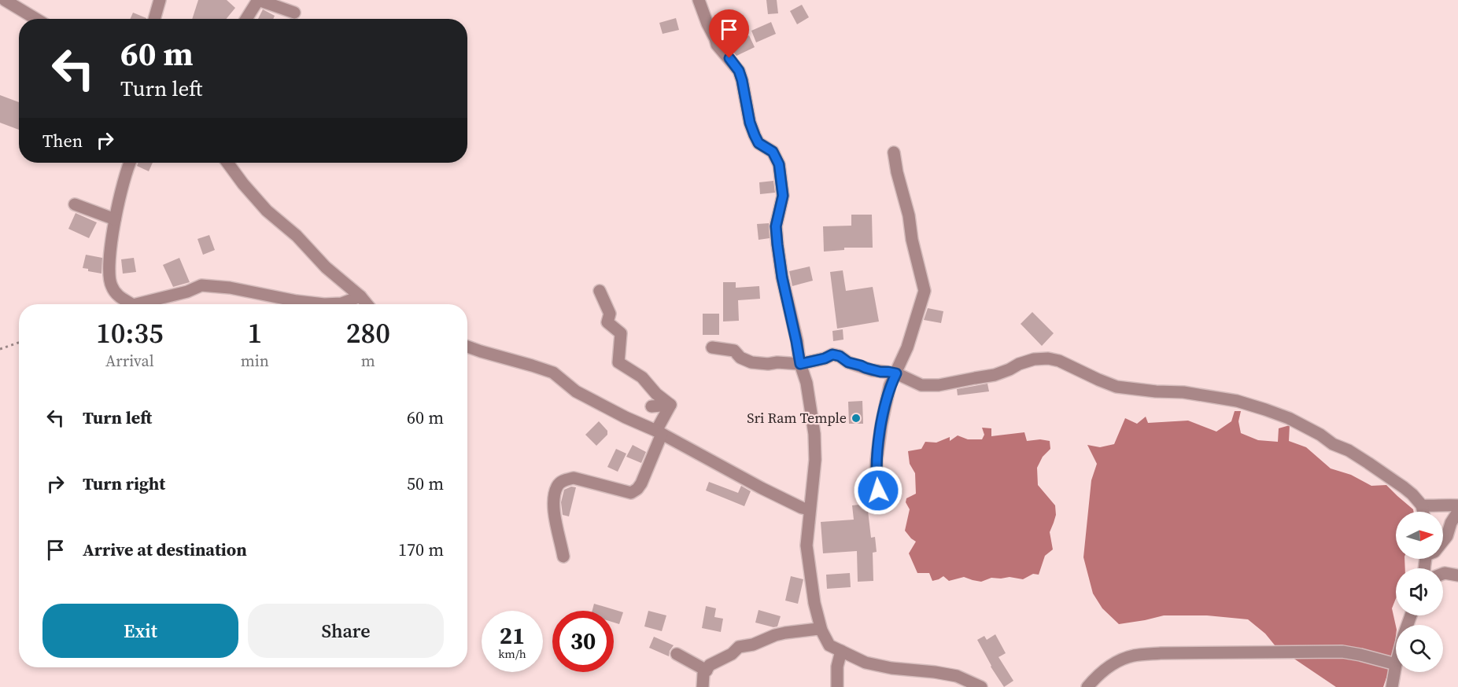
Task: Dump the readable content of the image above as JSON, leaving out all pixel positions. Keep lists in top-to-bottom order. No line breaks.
{"places":["Sri Ram Temple"],"north":"right","page":{"turn":["60 m","Turn left"],"then":"Then","eta":["10:35","Arrival","1","min","280","m"],"list":[{"name":"Turn left","value":"60 m"},{"name":"Turn right","value":"50 m"},{"name":"Arrive at destination","value":"170 m"}],"buttons":["Exit","Share"],"speed":"21 km/h","limit":"30"}}
